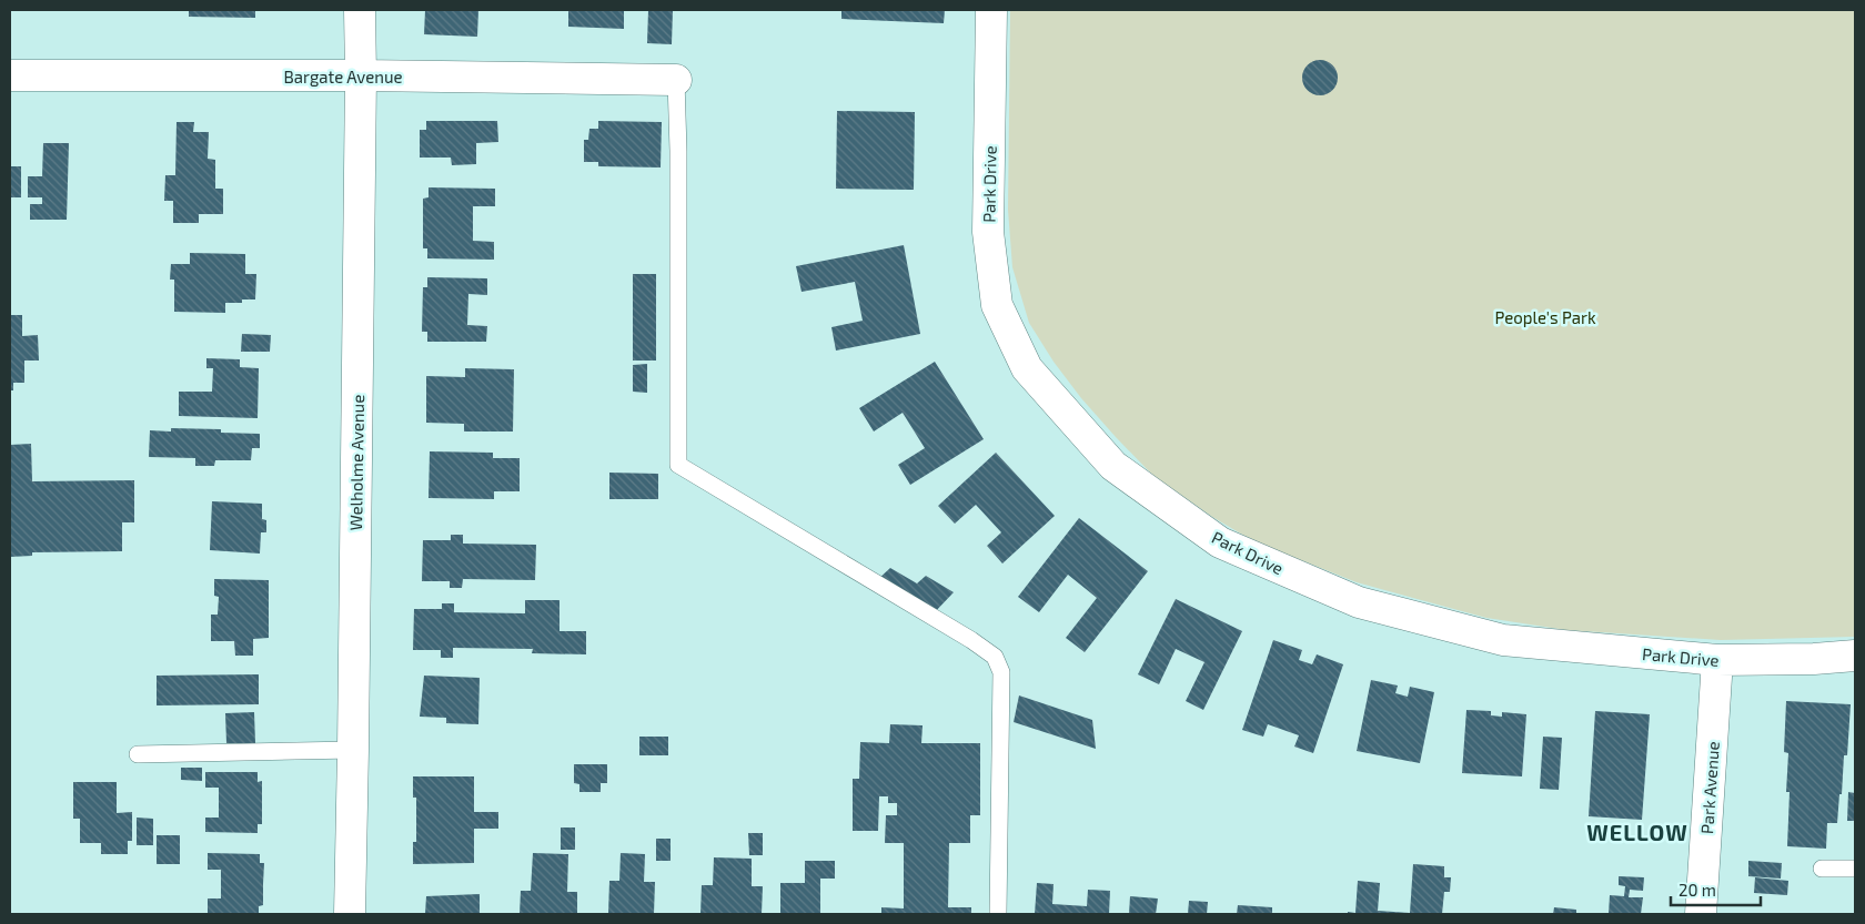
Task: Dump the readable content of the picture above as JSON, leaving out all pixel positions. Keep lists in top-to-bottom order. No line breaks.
{"streets":{"street":["Bargate Avenue","Park Drive","Welholme Avenue","Park Avenue"]},"crossings":[["Bargate Avenue","Welholme Avenue"],["Park Drive","Park Avenue"]],"districts":["WELLOW"],"parks":["People's Park"],"scale_bar":"20 m"}
